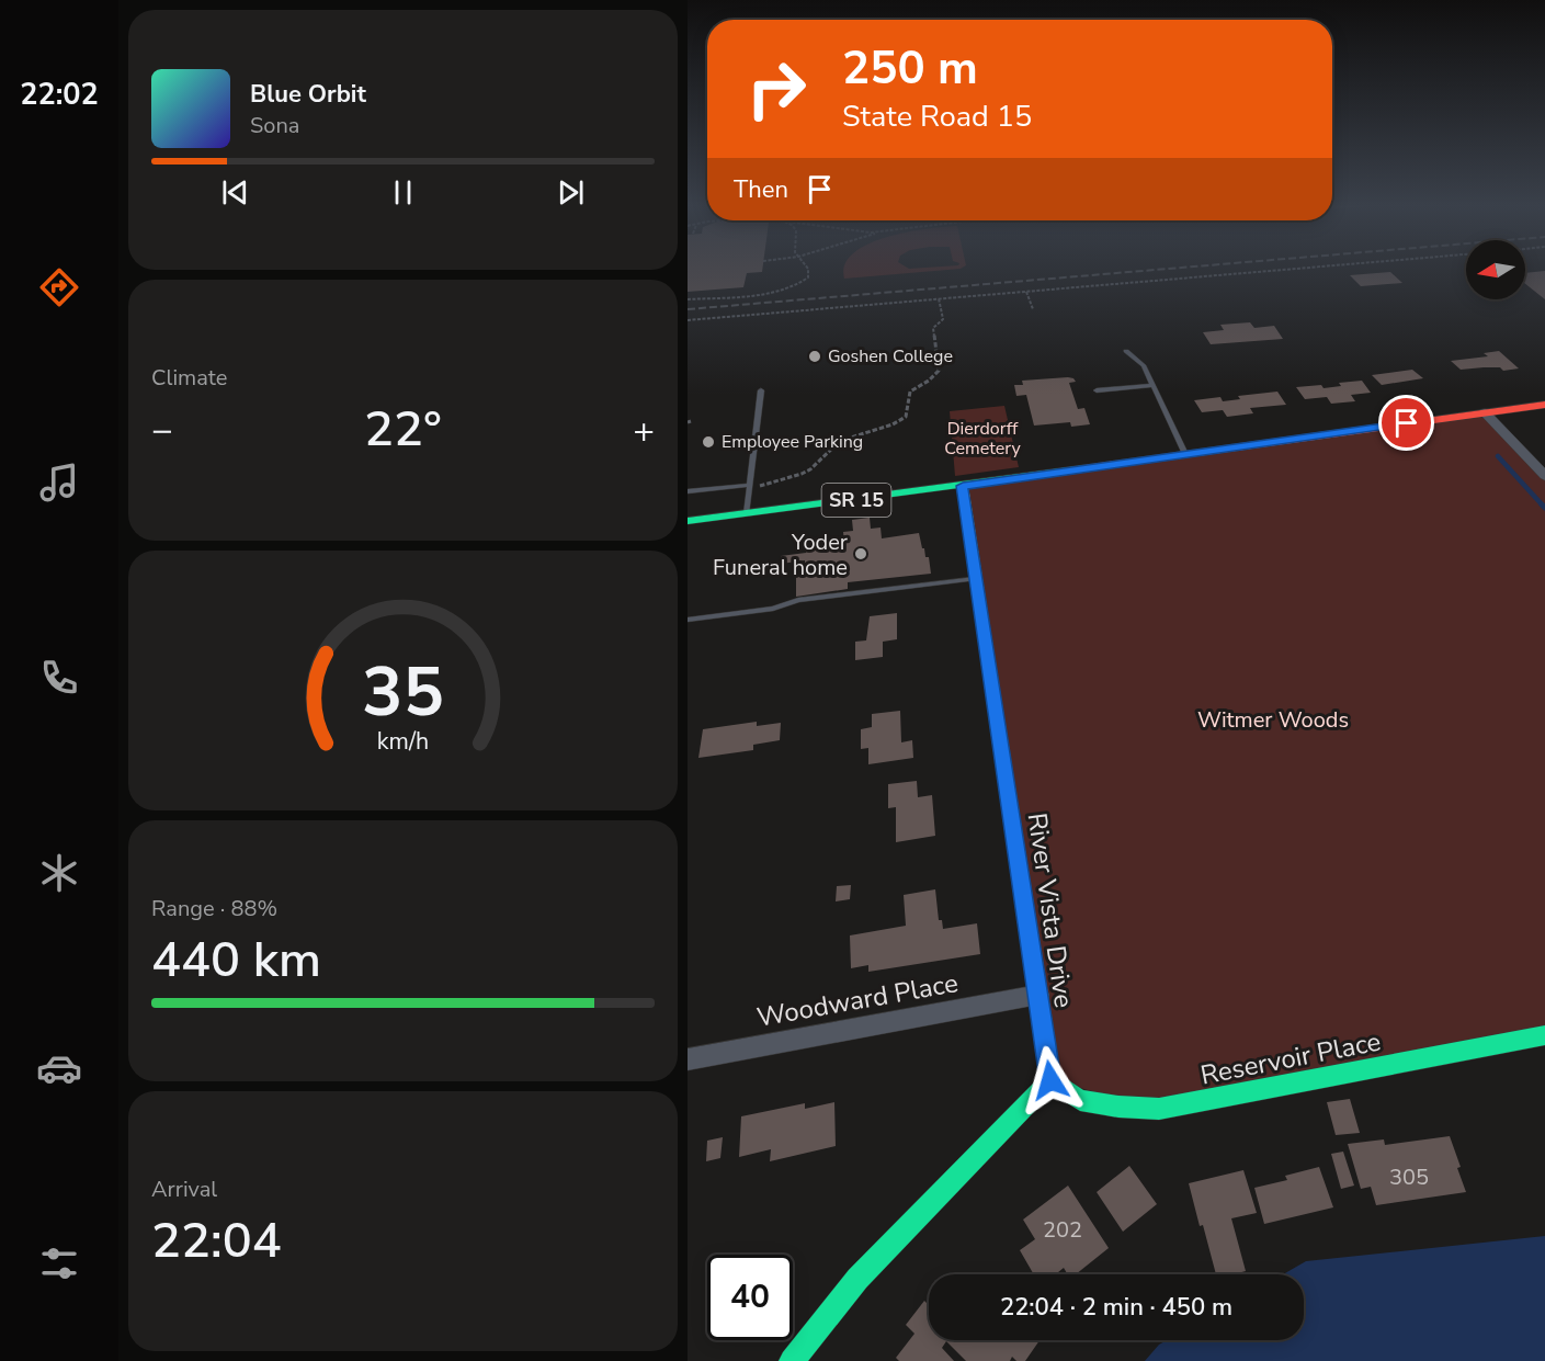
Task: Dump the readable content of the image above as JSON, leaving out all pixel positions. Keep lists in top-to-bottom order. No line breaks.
{"streets":{"street":["SR 15","River Vista Drive","Woodward Place","Reservoir Place"]},"crossings":[["SR 15","River Vista Drive"],["River Vista Drive","Woodward Place"],["River Vista Drive","Reservoir Place"]],"parks":["Dierdorff Cemetery","Witmer Woods"],"places":["Goshen College","Employee Parking","Yoder Funeral home"],"house_numbers":["305","202"],"north":"left","page":{"tabs":"22:02","turn":["250 m","State Road 15"],"song":["Blue Orbit","Sona"],"then":"Then","tile":["Climate",["Range · 88%","440 km"],["Arrival","22:04"]],"heat":["−","22°","+"],"limit":"40","trip":"22:04 · 2 min · 450 m","gauge":["35","km/h"]}}
